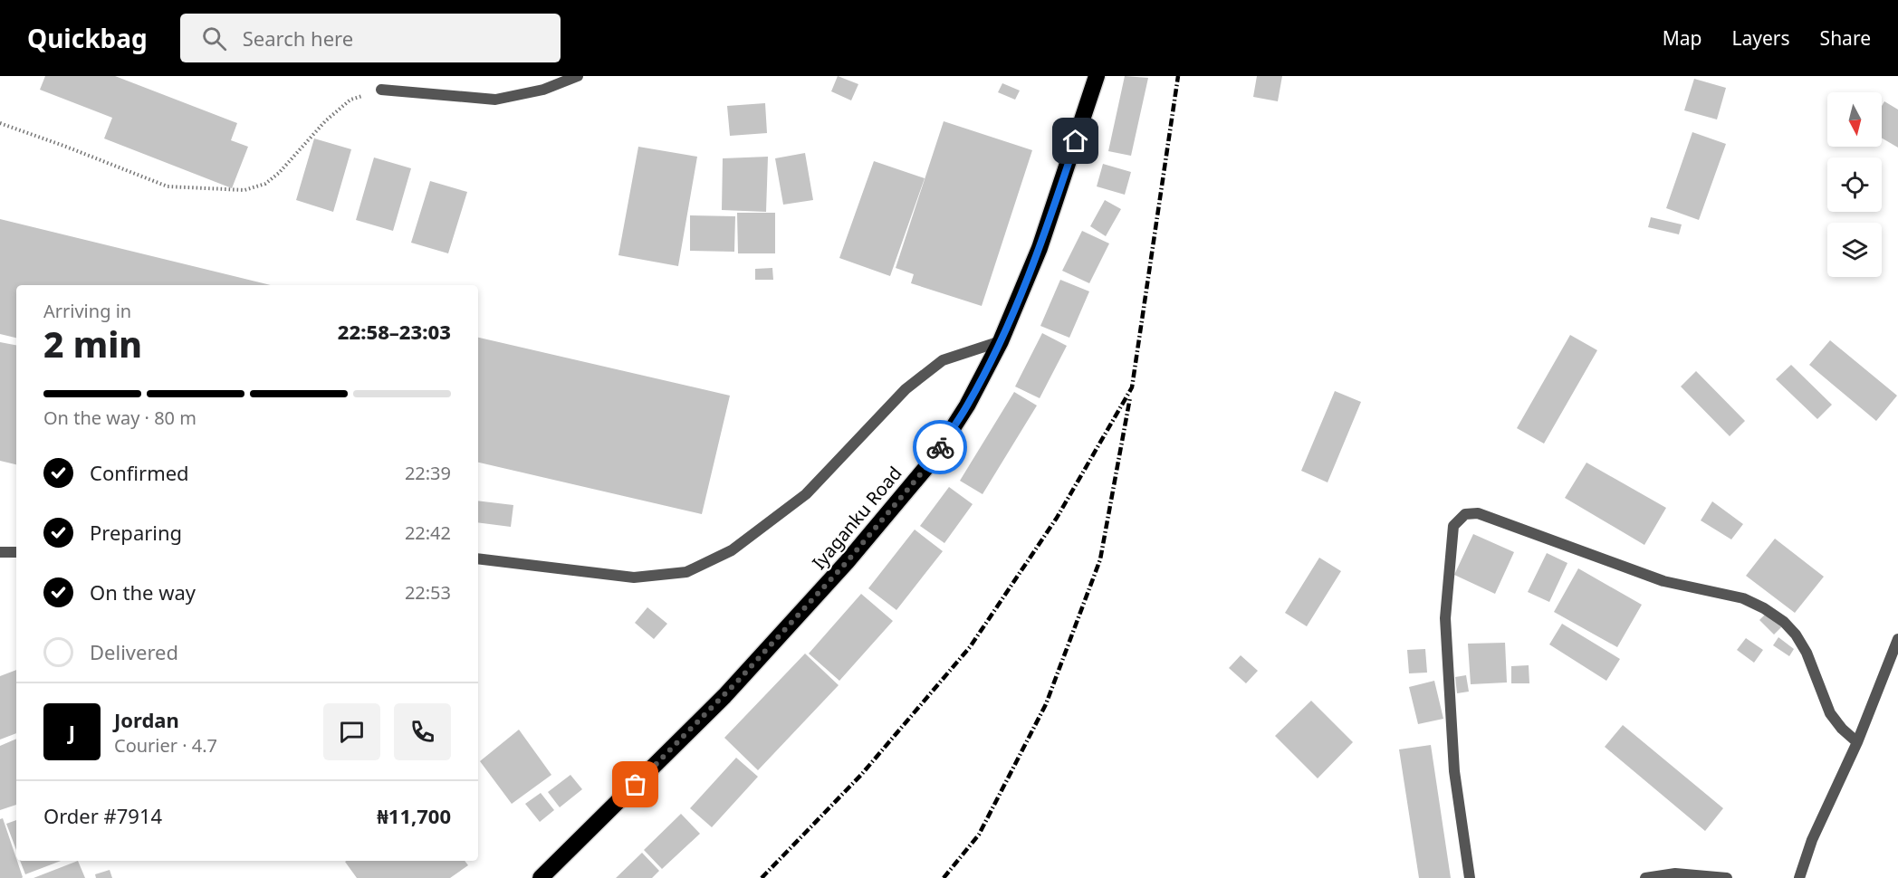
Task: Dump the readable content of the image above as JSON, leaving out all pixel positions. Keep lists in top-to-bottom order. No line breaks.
{"streets":{"highway":["Iyaganku Road"]},"north":"bottom","page":{"header":"Quickbag","search":"Search here","nav":["Map","Layers","Share"],"heading":["2 min","Arriving in","22:58–23:03"],"panel":["Jordan","Courier · 4.7","Order #7914","₦11,700"],"bar":"On the way · 80 m","list":[["Confirmed","22:39"],["Preparing","22:42"],["On the way","22:53"],"Delivered"],"round":"J"}}
